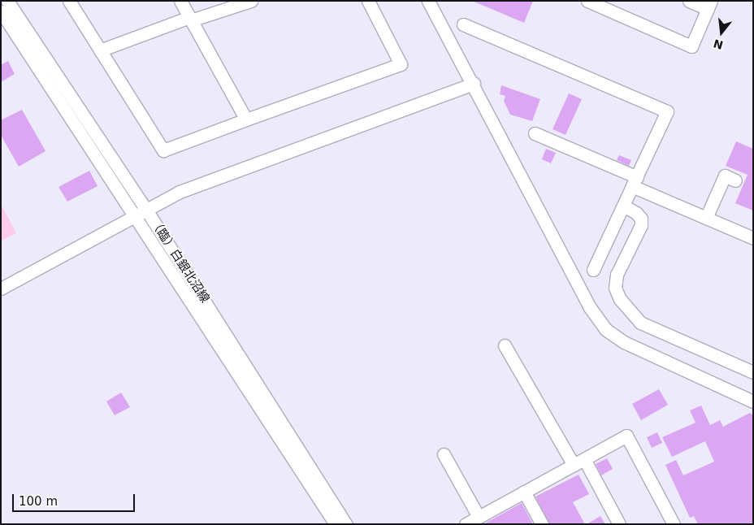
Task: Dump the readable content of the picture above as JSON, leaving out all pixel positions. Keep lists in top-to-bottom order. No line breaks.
{"streets":{"street":["（臨）白銀北沼線"]},"scale_bar":"100 m","north":"bottom"}
